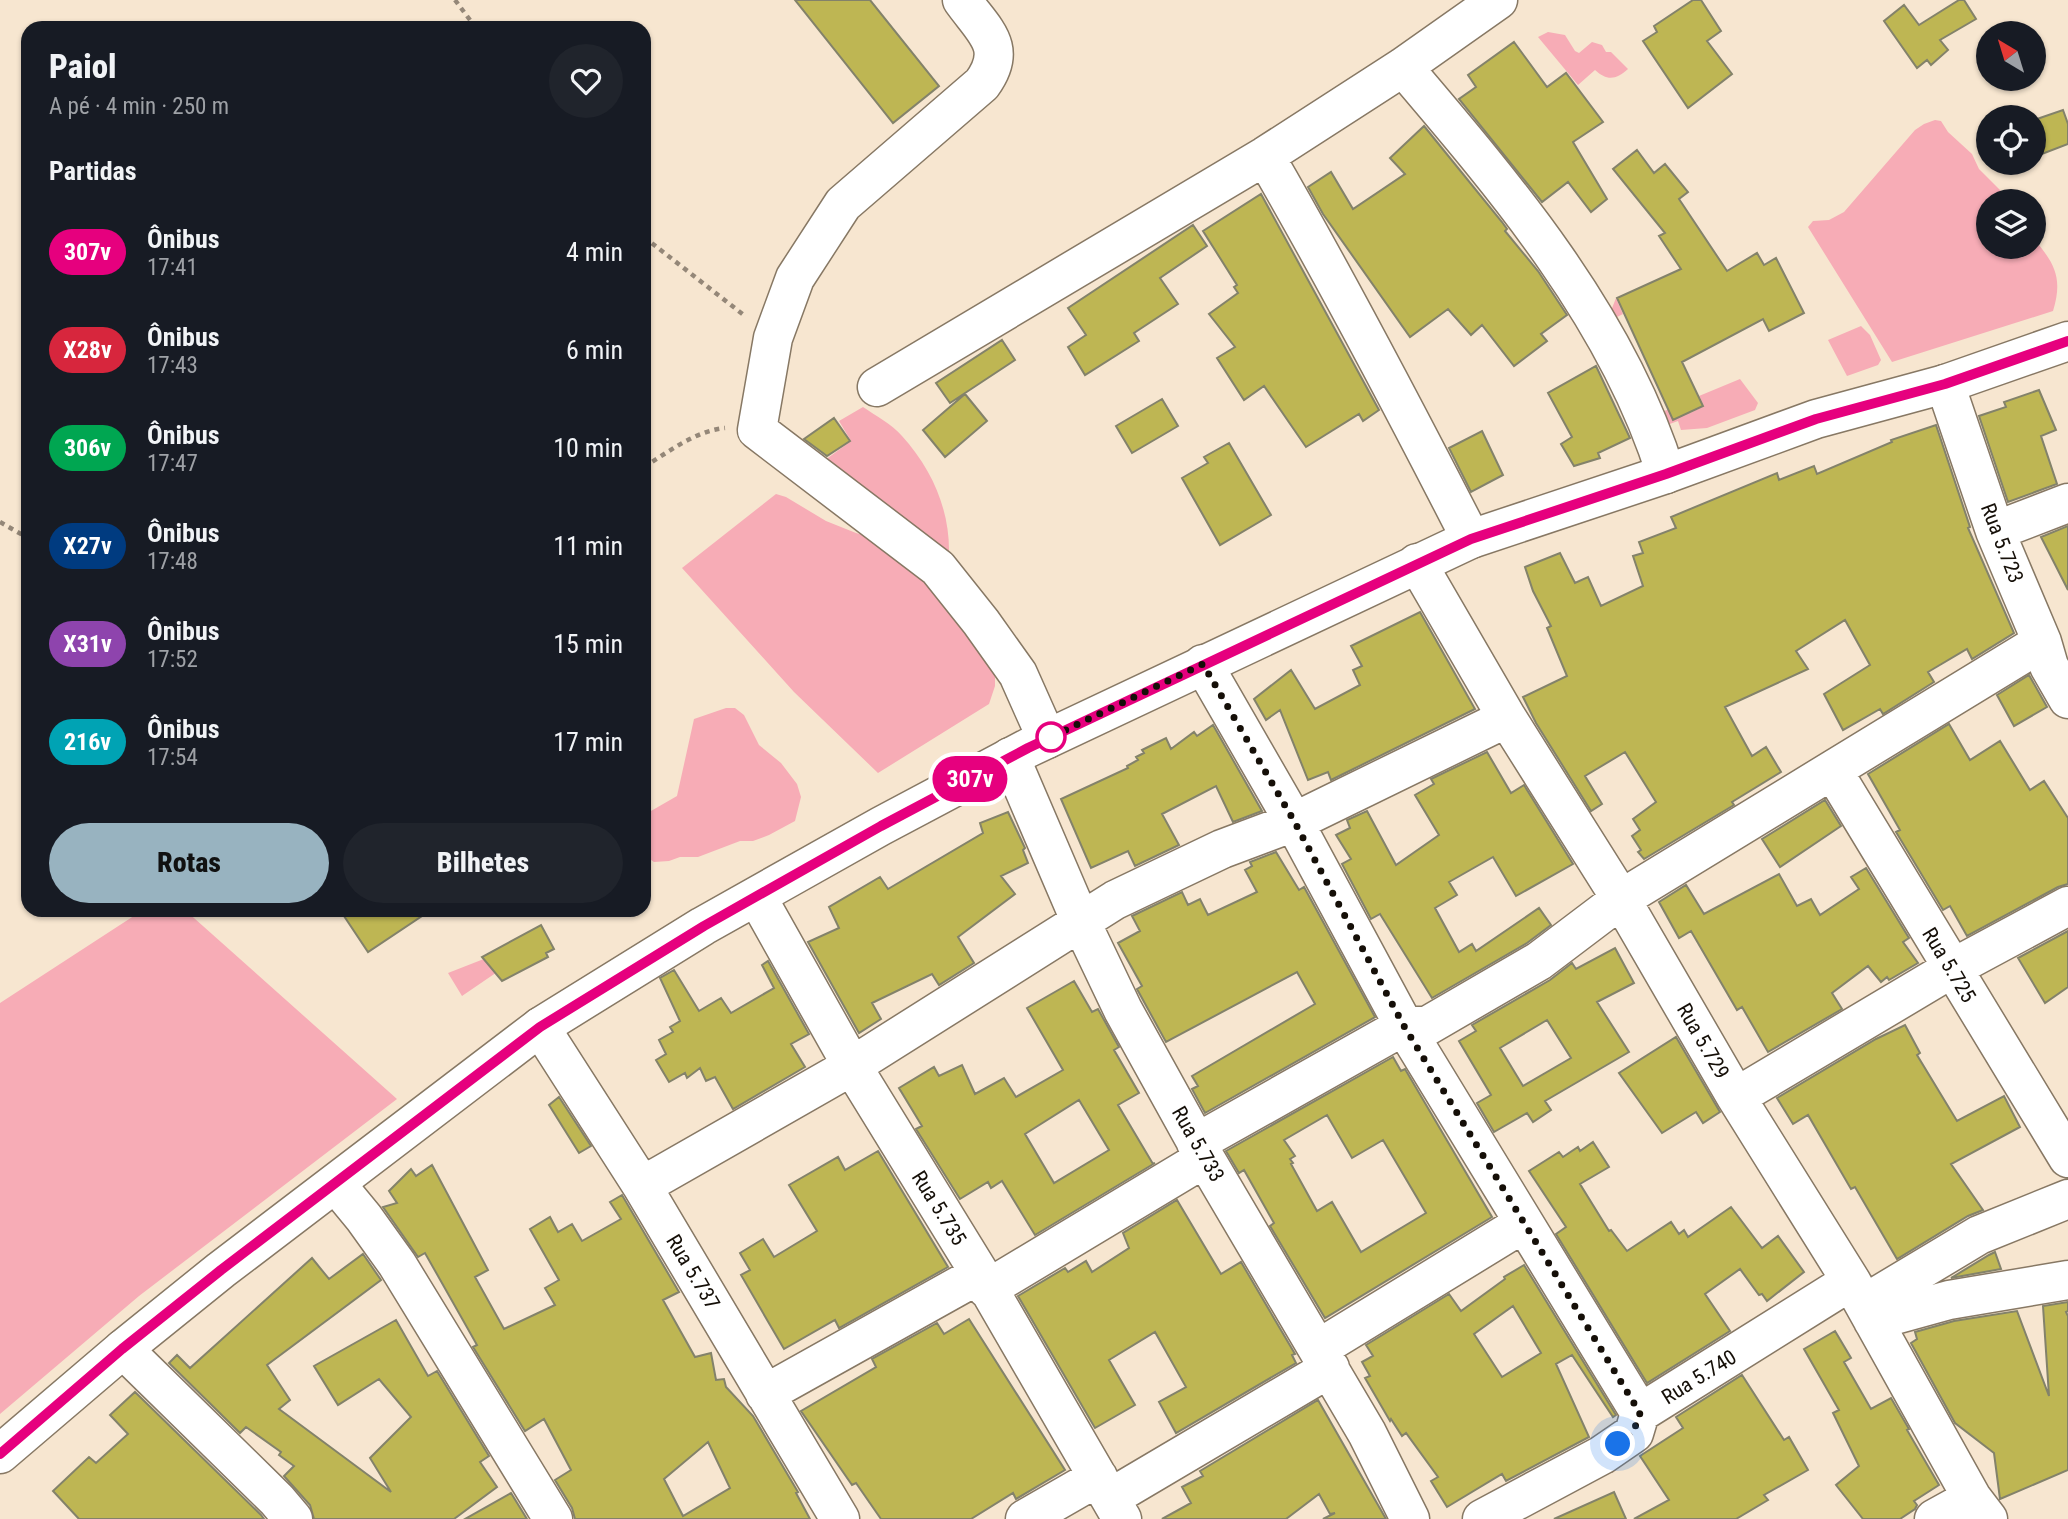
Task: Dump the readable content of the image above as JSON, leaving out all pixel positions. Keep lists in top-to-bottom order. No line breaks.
{"streets":{"street":["Rua 5.723","Rua 5.725","Rua 5.729","Rua 5.733","Rua 5.735","Rua 5.737","Rua 5.740"]},"crossings":[["Rua 5.729","Rua 5.740"]],"lines":["bus line 307v"],"north":"top left","page":{"on_map":"307v","heading":[["Paiol","A pé · 4 min · 250 m"],"Partidas"],"list":[{"mark":"307v","name":"Ônibus","note":"17:41","value":"4 min"},{"mark":"X28v","name":"Ônibus","note":"17:43","value":"6 min"},{"mark":"306v","name":"Ônibus","note":"17:47","value":"10 min"},{"mark":"X27v","name":"Ônibus","note":"17:48","value":"11 min"},{"mark":"X31v","name":"Ônibus","note":"17:52","value":"15 min"},{"mark":"216v","name":"Ônibus","note":"17:54","value":"17 min"}],"buttons":["Rotas","Bilhetes"]}}
